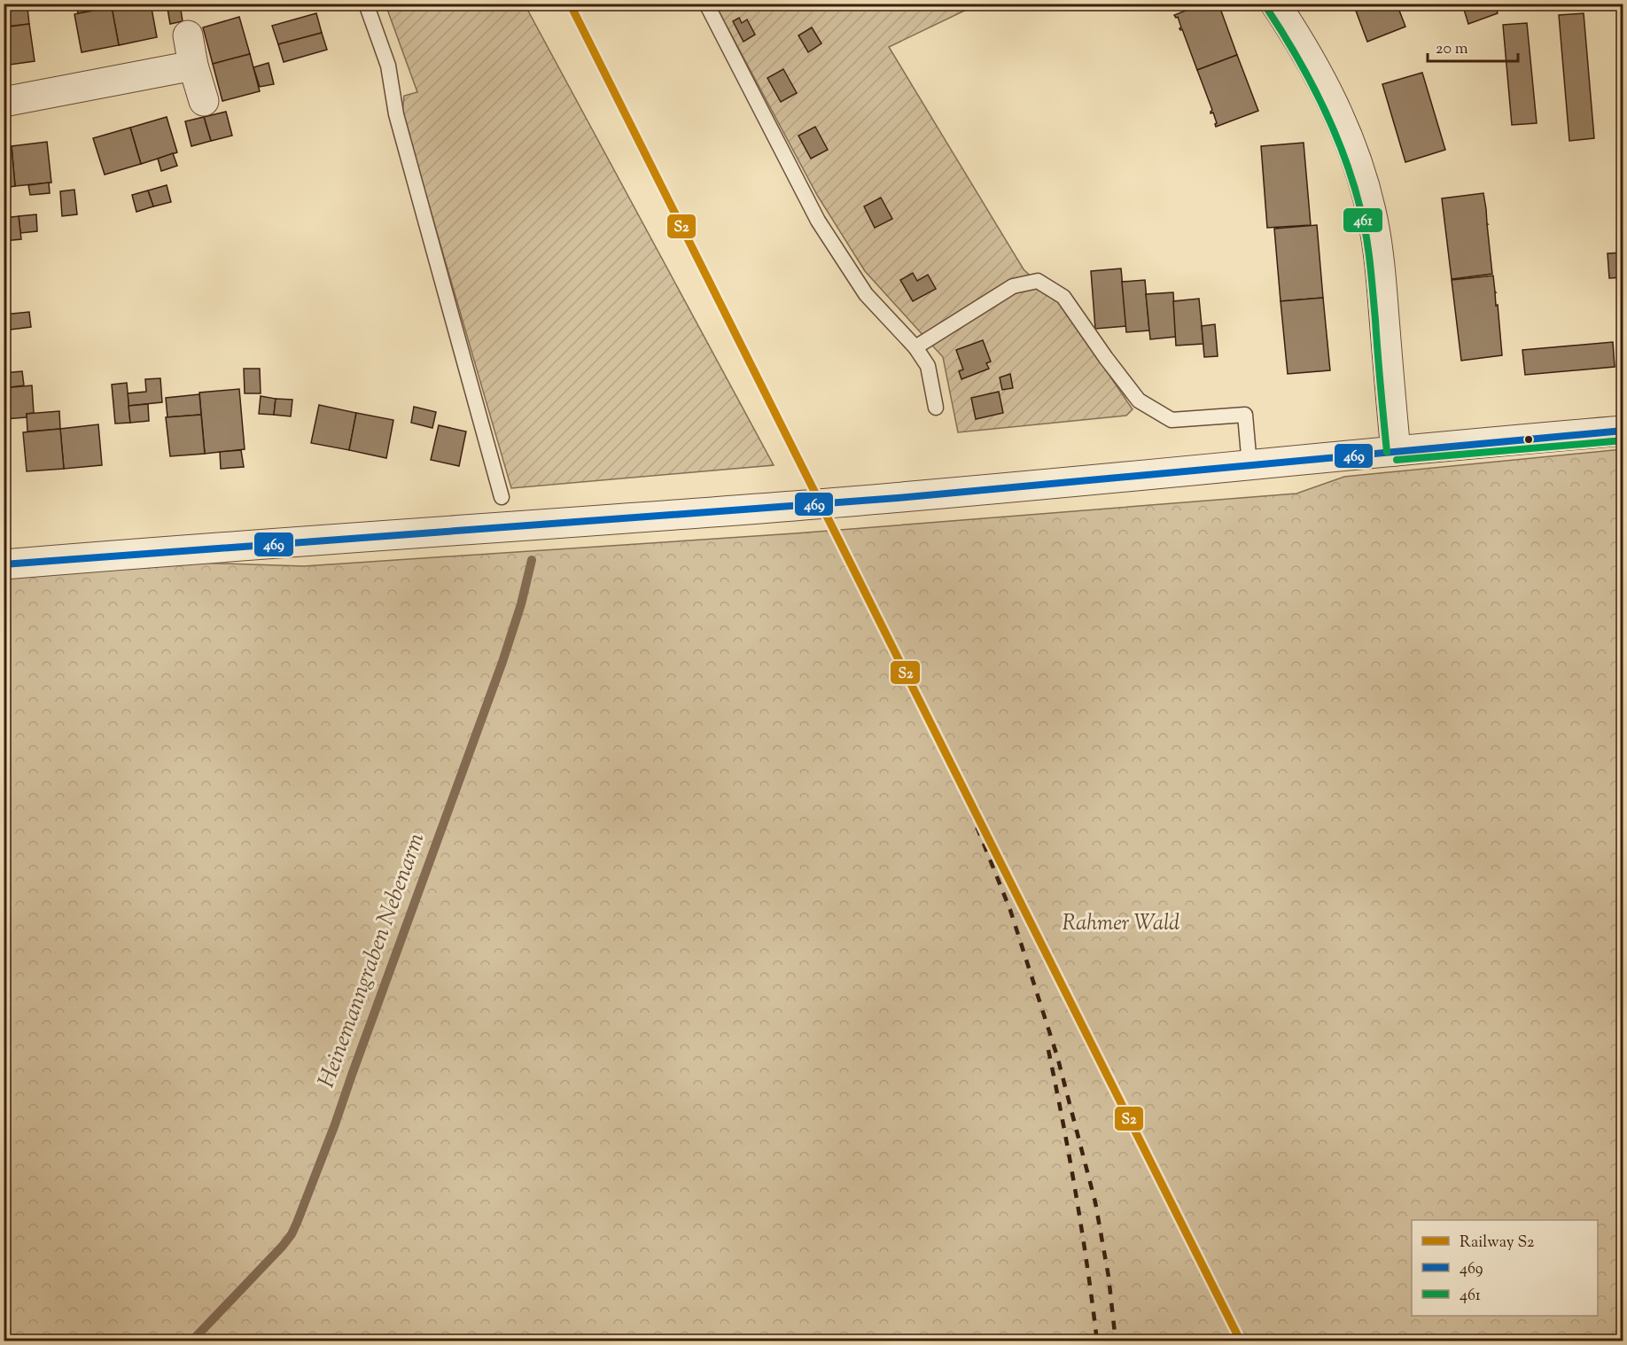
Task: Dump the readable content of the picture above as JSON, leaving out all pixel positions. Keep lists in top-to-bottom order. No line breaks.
{"water":["Heinemanngraben Nebenarm"],"parks":["Rahmer Wald"],"lines":["rail line S2","transit line 461","transit line 469"],"legend":["Railway S2","469","461"],"scale_bar":"20 m"}
